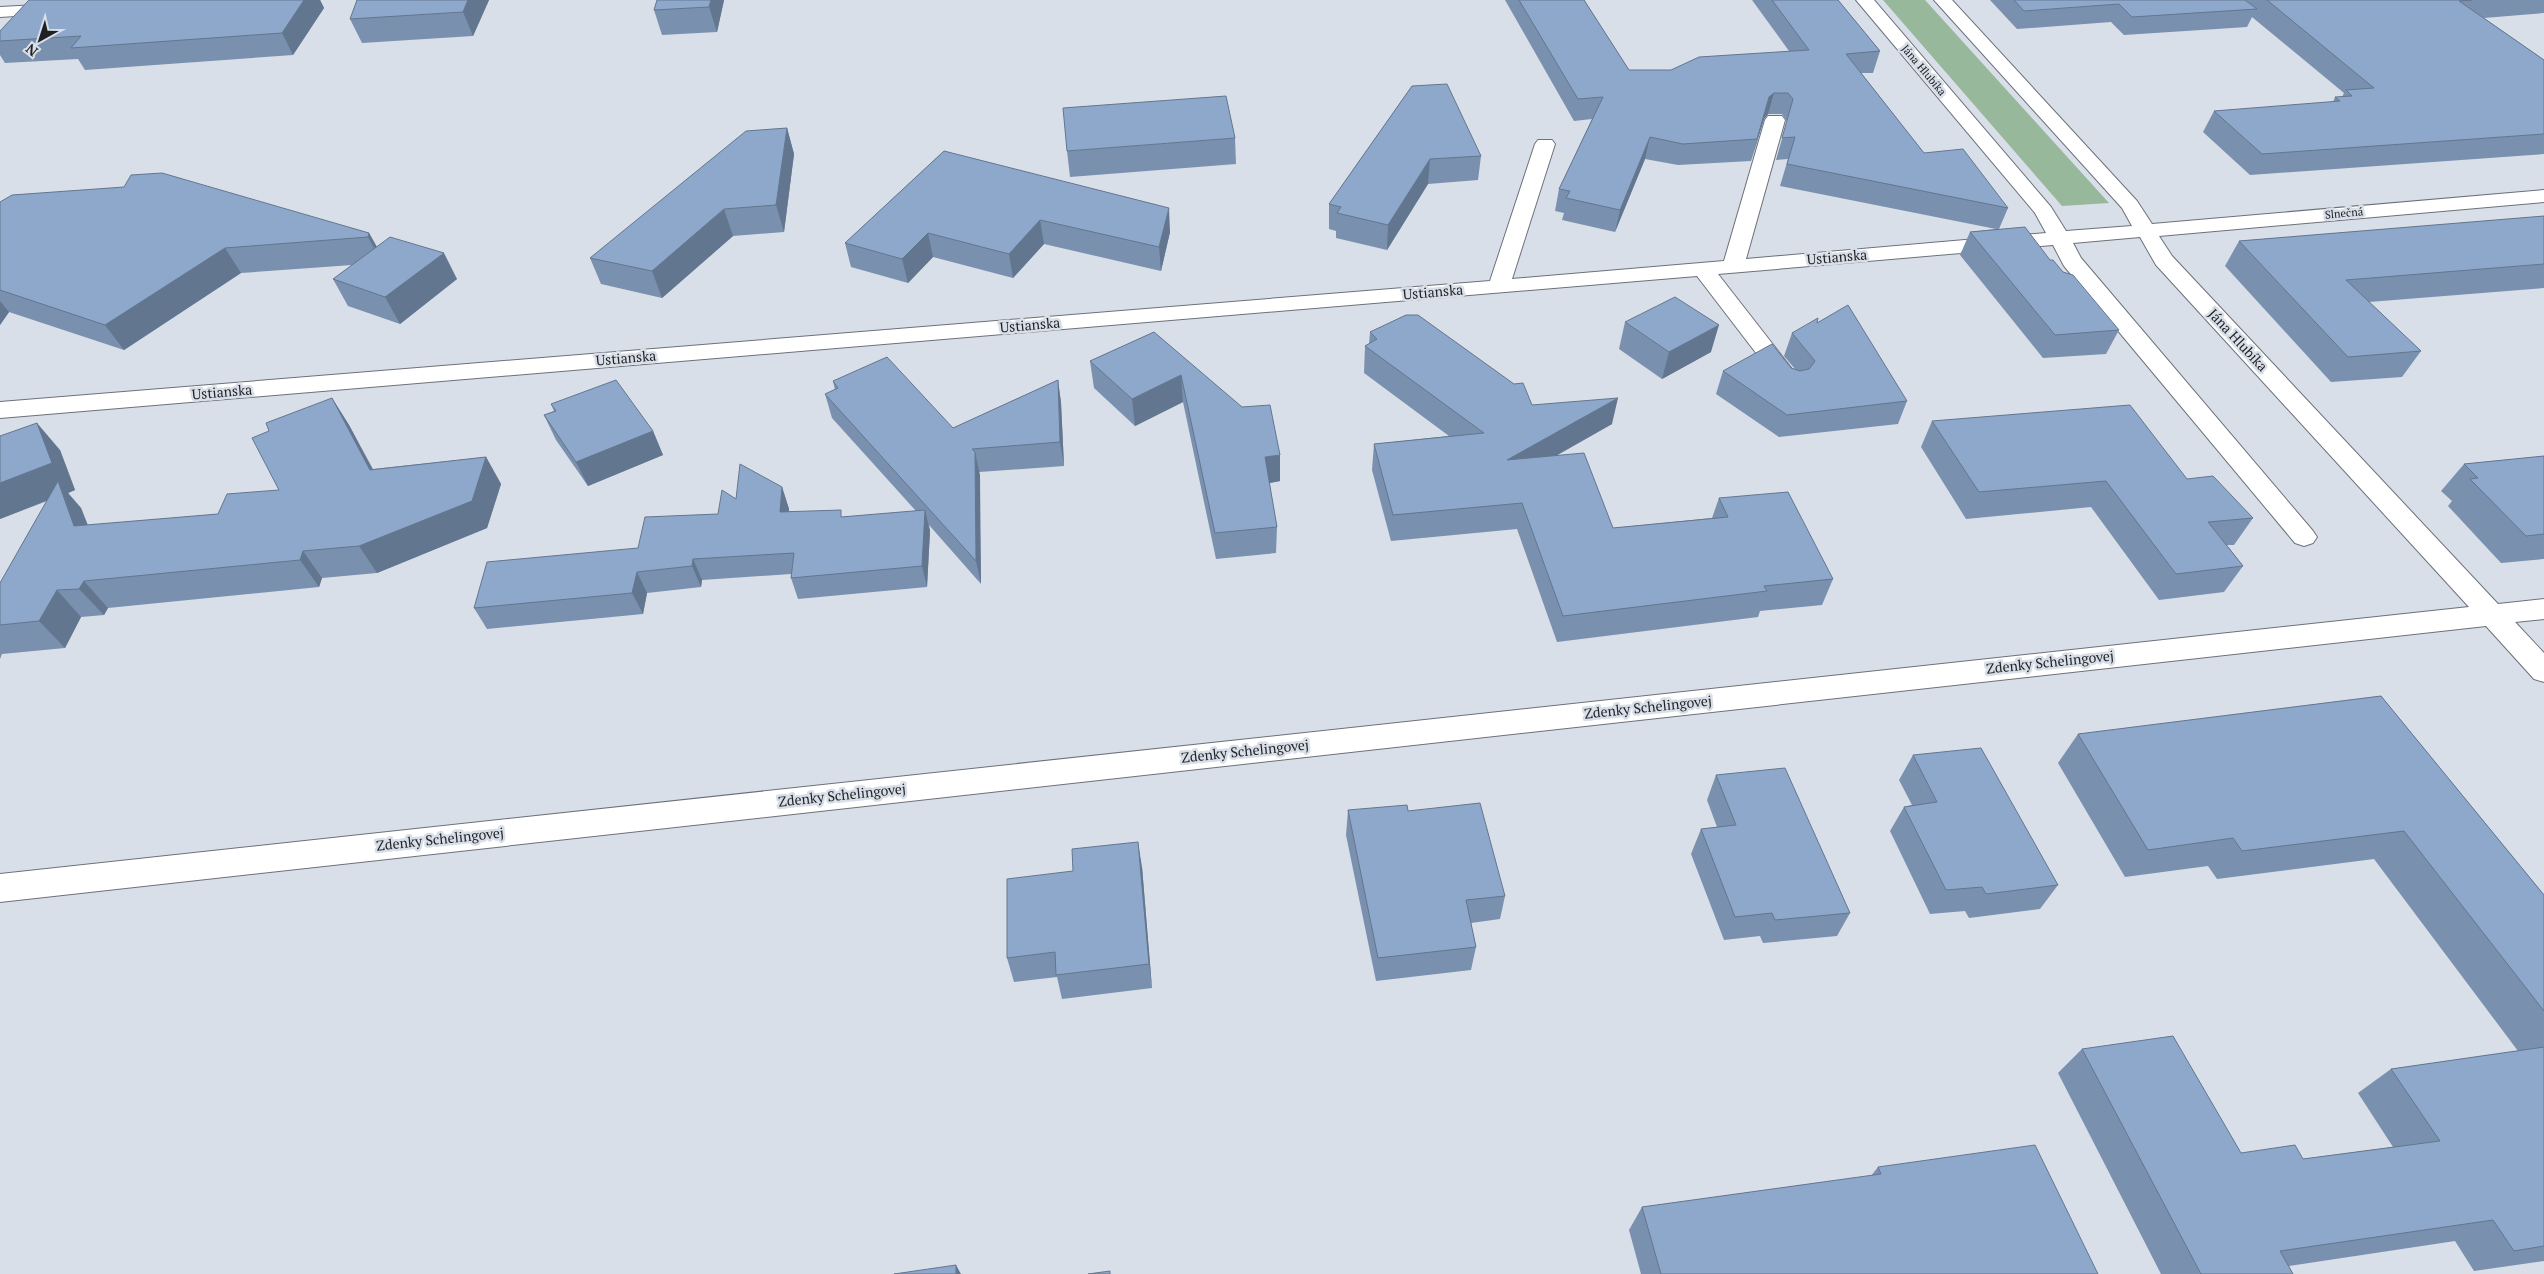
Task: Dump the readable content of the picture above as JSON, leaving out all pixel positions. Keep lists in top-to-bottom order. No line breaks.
{"streets":{"street":["Jána Hlubíka","Slnečná","Ustianska","Zdenky Schelingovej"]},"crossings":[["Jána Hlubíka","Slnečná"],["Jána Hlubíka","Ustianska"],["Jána Hlubíka","Zdenky Schelingovej"],["Slnečná","Ustianska"]],"north":"bottom left"}
